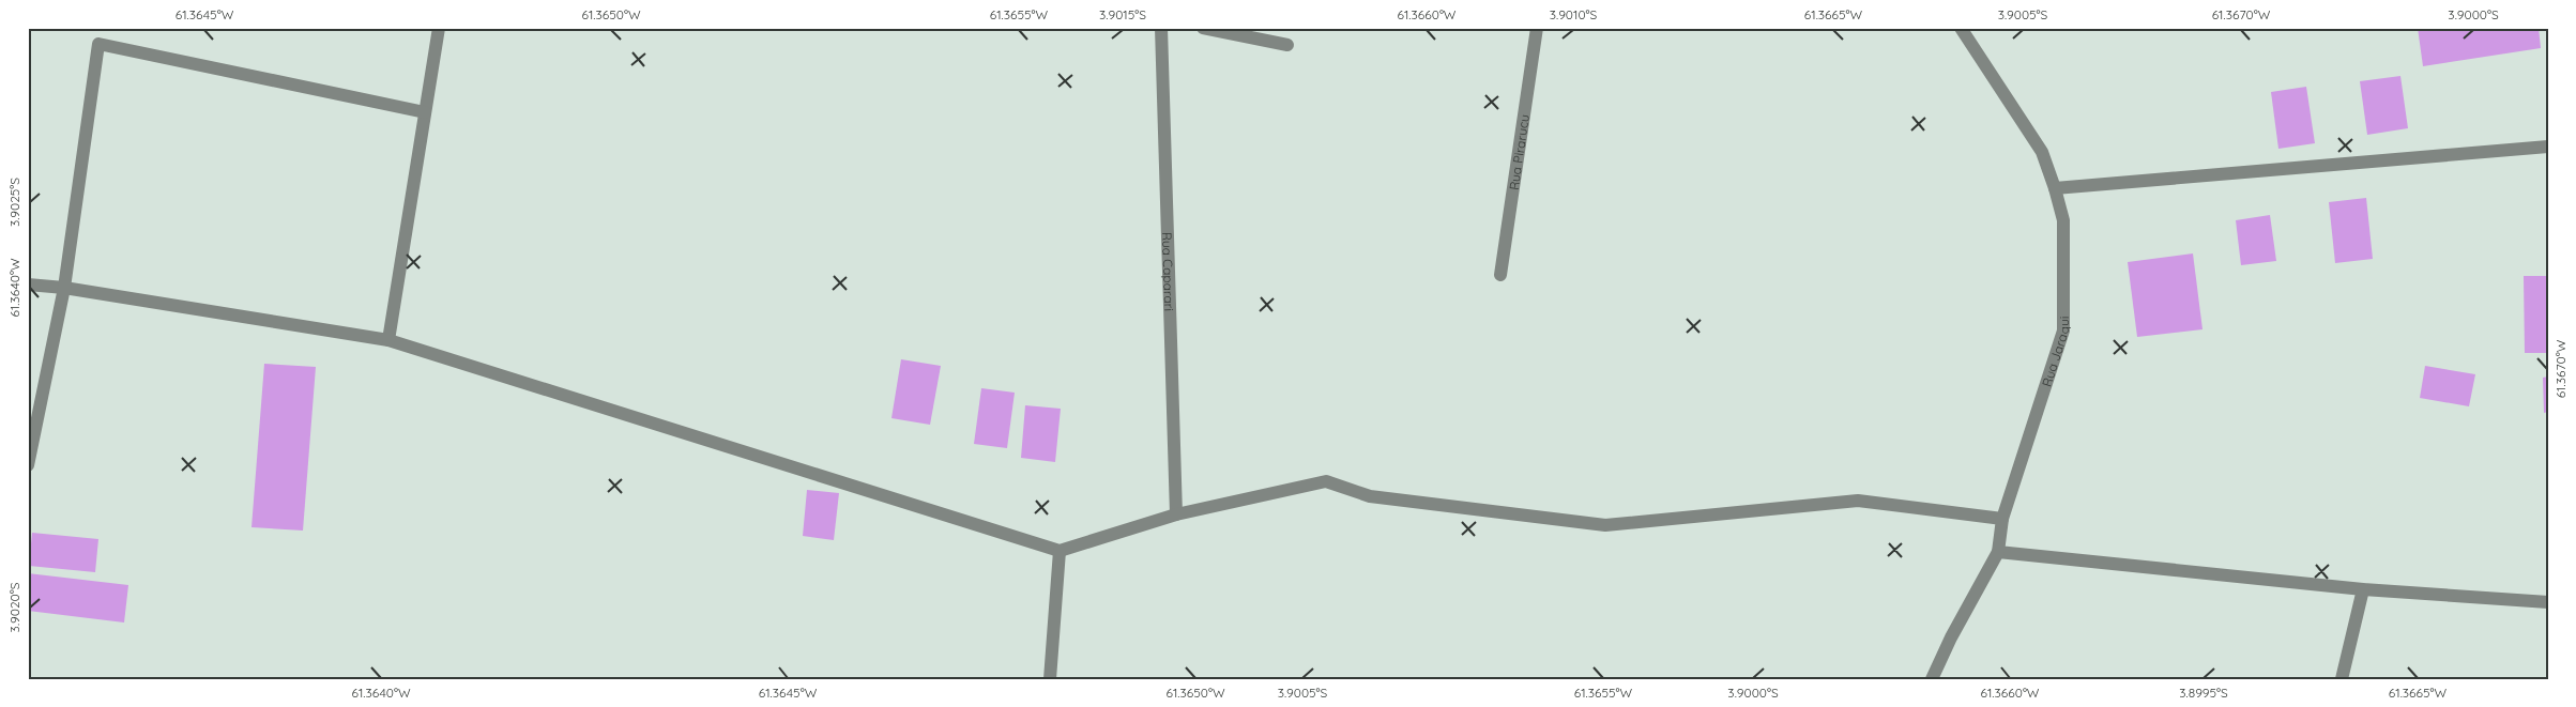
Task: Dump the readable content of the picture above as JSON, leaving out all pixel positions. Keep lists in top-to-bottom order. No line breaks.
{"streets":{"street":["Rua Pirarucu","Rua Caparari","Rua Jaraqui"]},"coordinates":["61.3645°W","61.3650°W","61.3655°W","3.9015°S","61.3660°W","3.9010°S","61.3665°W","3.9005°S","61.3670°W","3.9000°S","3.9025°S","61.3640°W","3.9020°S","3.8995°S"]}
